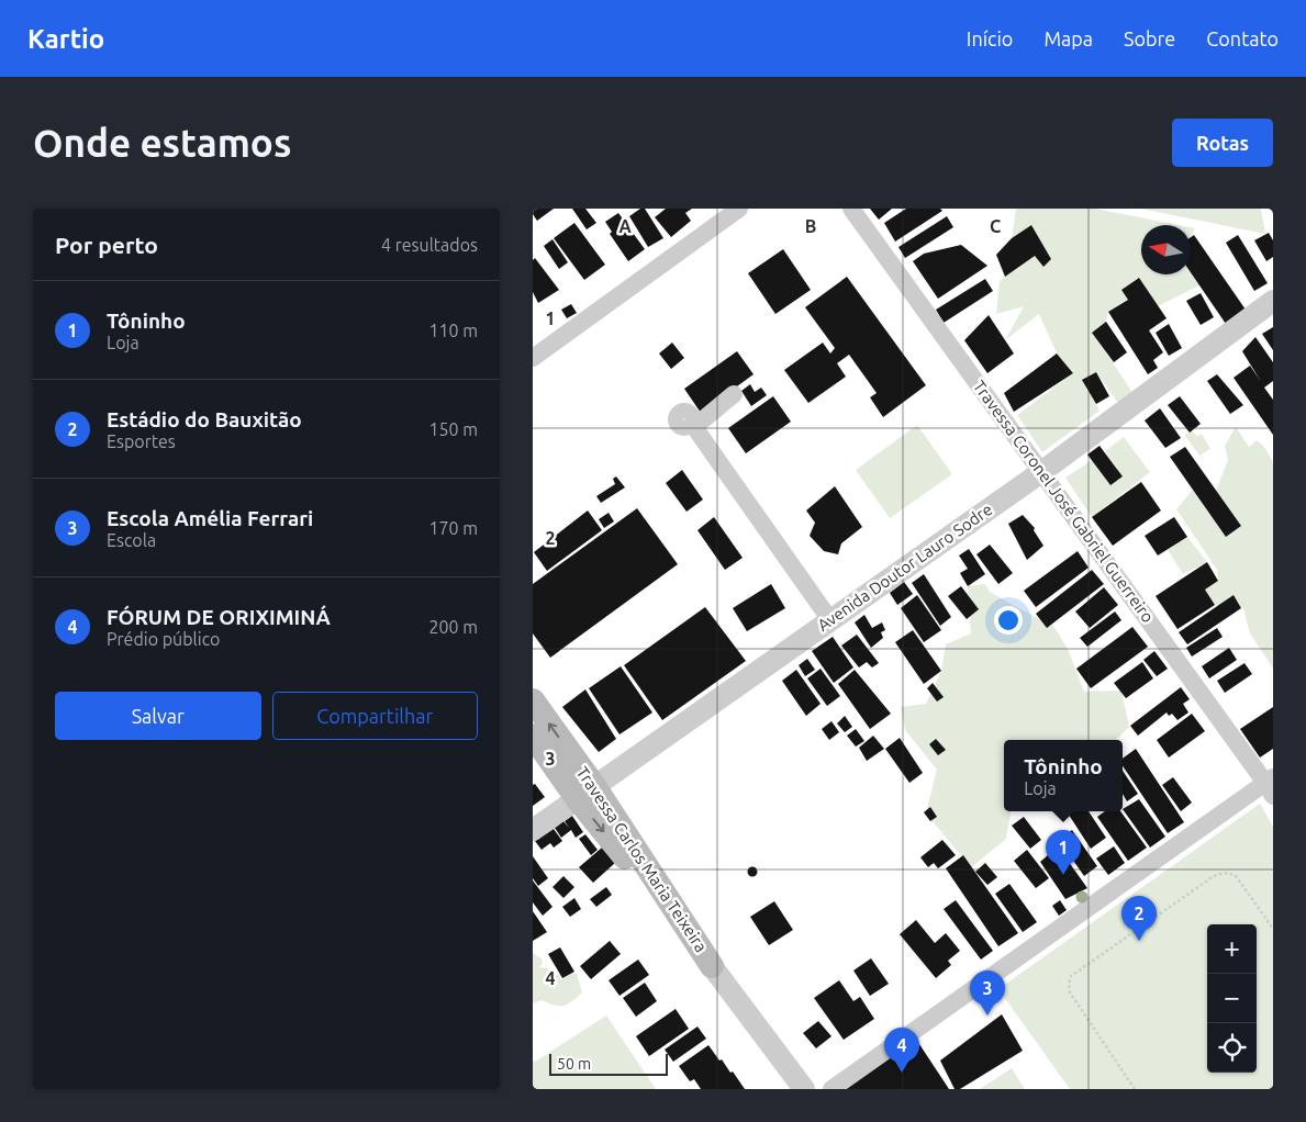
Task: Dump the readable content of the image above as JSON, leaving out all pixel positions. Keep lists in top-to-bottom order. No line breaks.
{"streets":{"main road":["Travessa Carlos Maria Teixeira"],"street":["Travessa Coronel José Gabriel Guerreiro","Avenida Doutor Lauro Sodre"]},"crossings":[["Travessa Coronel José Gabriel Guerreiro","Avenida Doutor Lauro Sodre"],["Avenida Doutor Lauro Sodre","Travessa Carlos Maria Teixeira"]],"scale_bar":"50 m","north":"left","page":{"header":"Kartio","nav":["Início","Mapa","Sobre","Contato"],"buttons":["Rotas",["Salvar","Compartilhar"]],"title":"Onde estamos","heading":["Por perto","4 resultados"],"list":[{"mark":"1","name":"Tôninho","note":"Loja","value":"110 m"},{"mark":"2","name":"Estádio do Bauxitão","note":"Esportes","value":"150 m"},{"mark":"3","name":"Escola Amélia Ferrari","note":"Escola","value":"170 m"},{"mark":"4","name":"FÓRUM DE ORIXIMINÁ","note":"Prédio público","value":"200 m"}],"popup":["Tôninho","Loja"],"pins":["1","2","3","4"],"map_buttons":["+","−"],"scale":"50 m"},"grid":{"columns":["A","B","C"],"rows":["1","2","3","4"]}}
